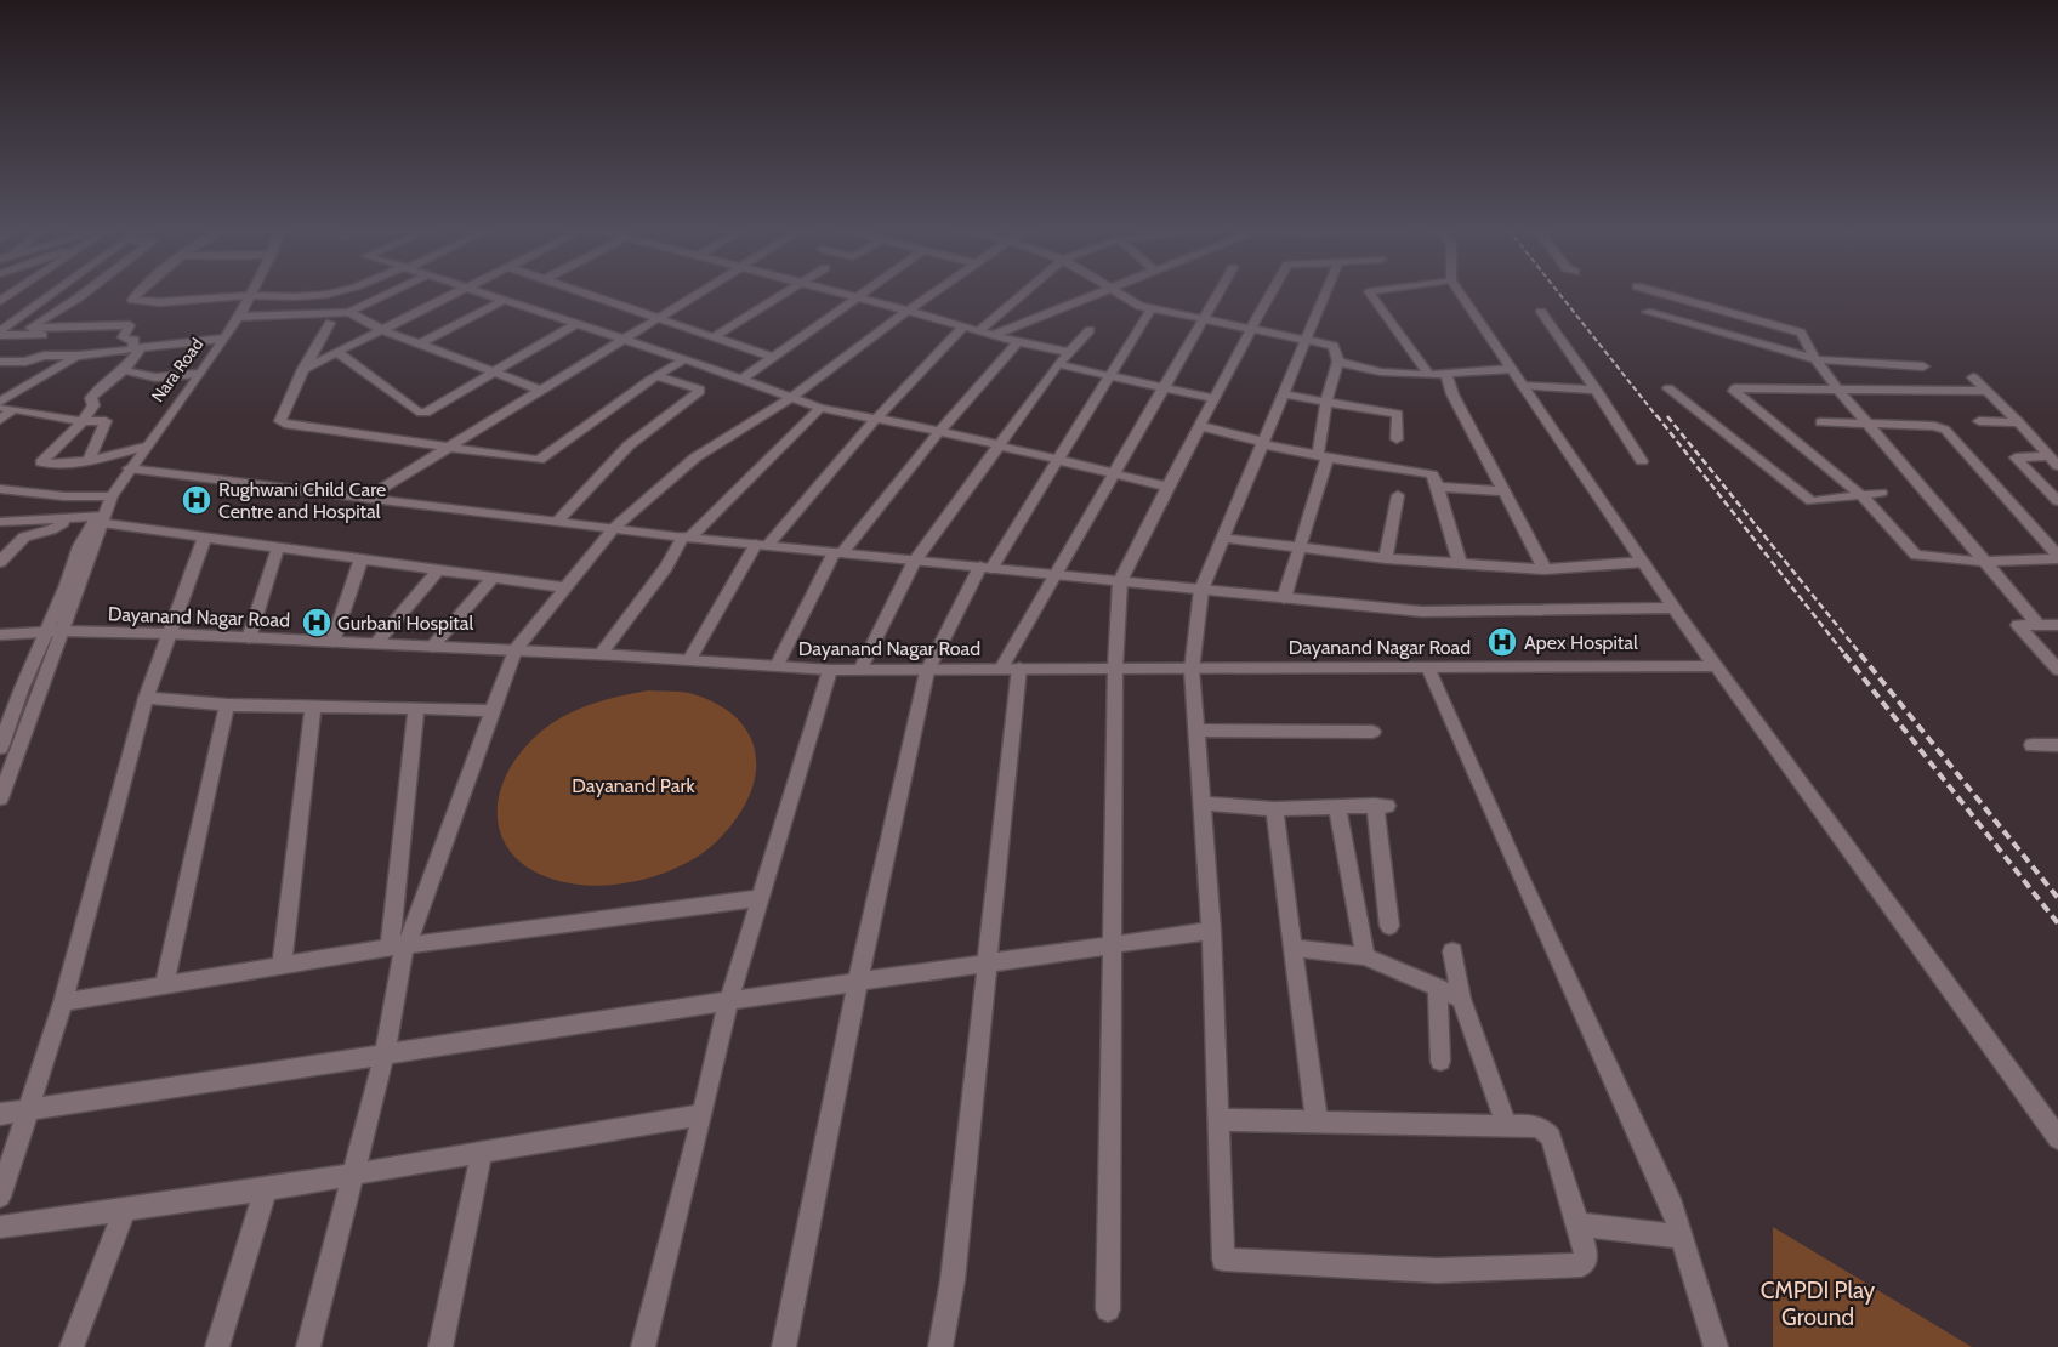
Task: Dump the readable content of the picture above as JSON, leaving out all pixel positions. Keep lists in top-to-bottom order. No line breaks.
{"streets":{"street":["Nara Road","Dayanand Nagar Road"]},"crossings":[["Nara Road","Dayanand Nagar Road"]],"parks":["Dayanand Park","CMPDI Play Ground"],"places":{"hospital":["Rughwani Child Care Centre and Hospital","Gurbani Hospital","Apex Hospital"]}}
